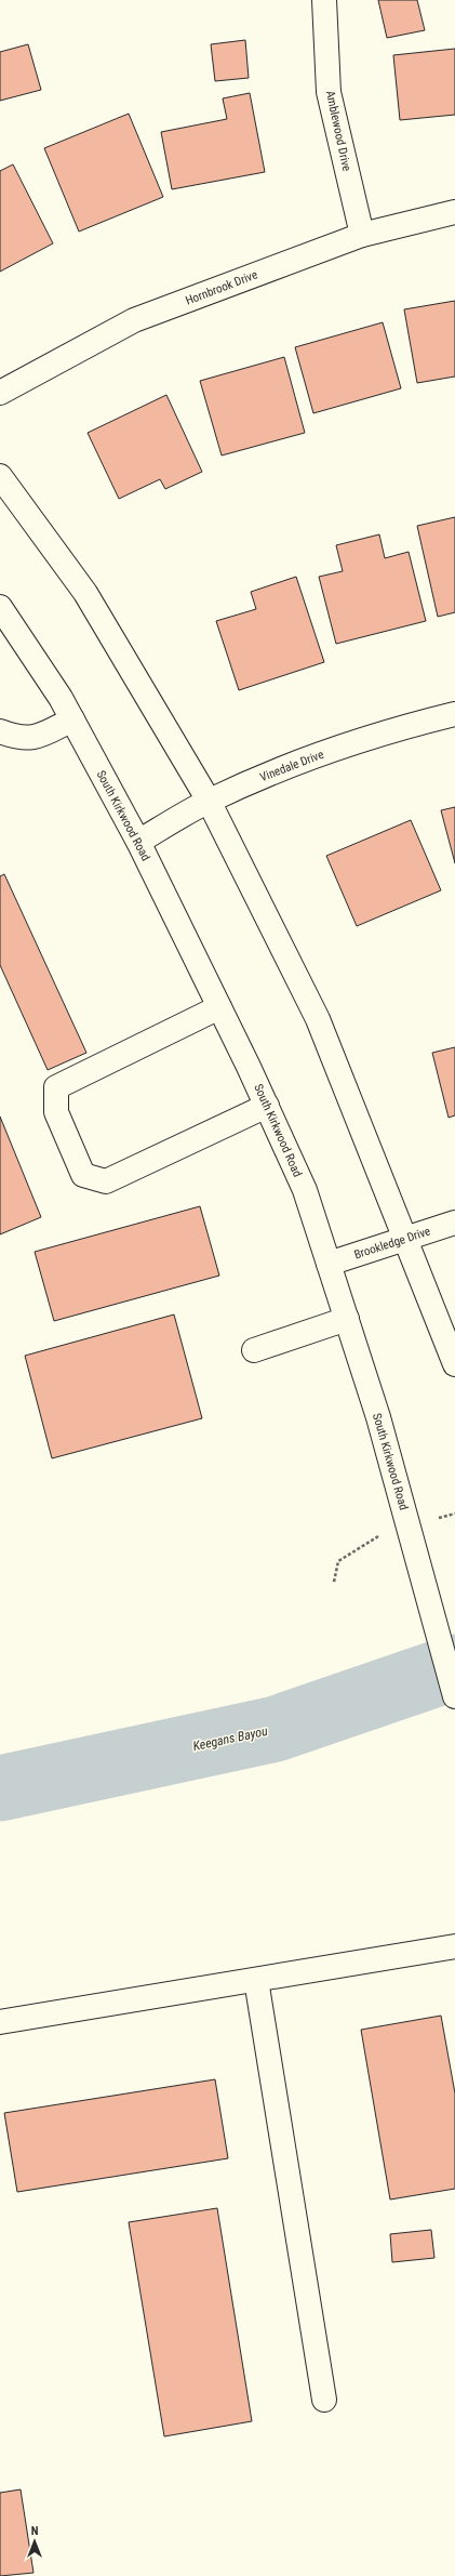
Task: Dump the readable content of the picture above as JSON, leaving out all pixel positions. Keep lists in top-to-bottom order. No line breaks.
{"streets":{"main road":["Amblewood Drive","Hornbrook Drive","Vinedale Drive","South Kirkwood Road","Brookledge Drive"]},"crossings":[["Amblewood Drive","Hornbrook Drive"],["Vinedale Drive","South Kirkwood Road"],["South Kirkwood Road","Brookledge Drive"]],"water":["Keegans Bayou"],"north":"top"}
